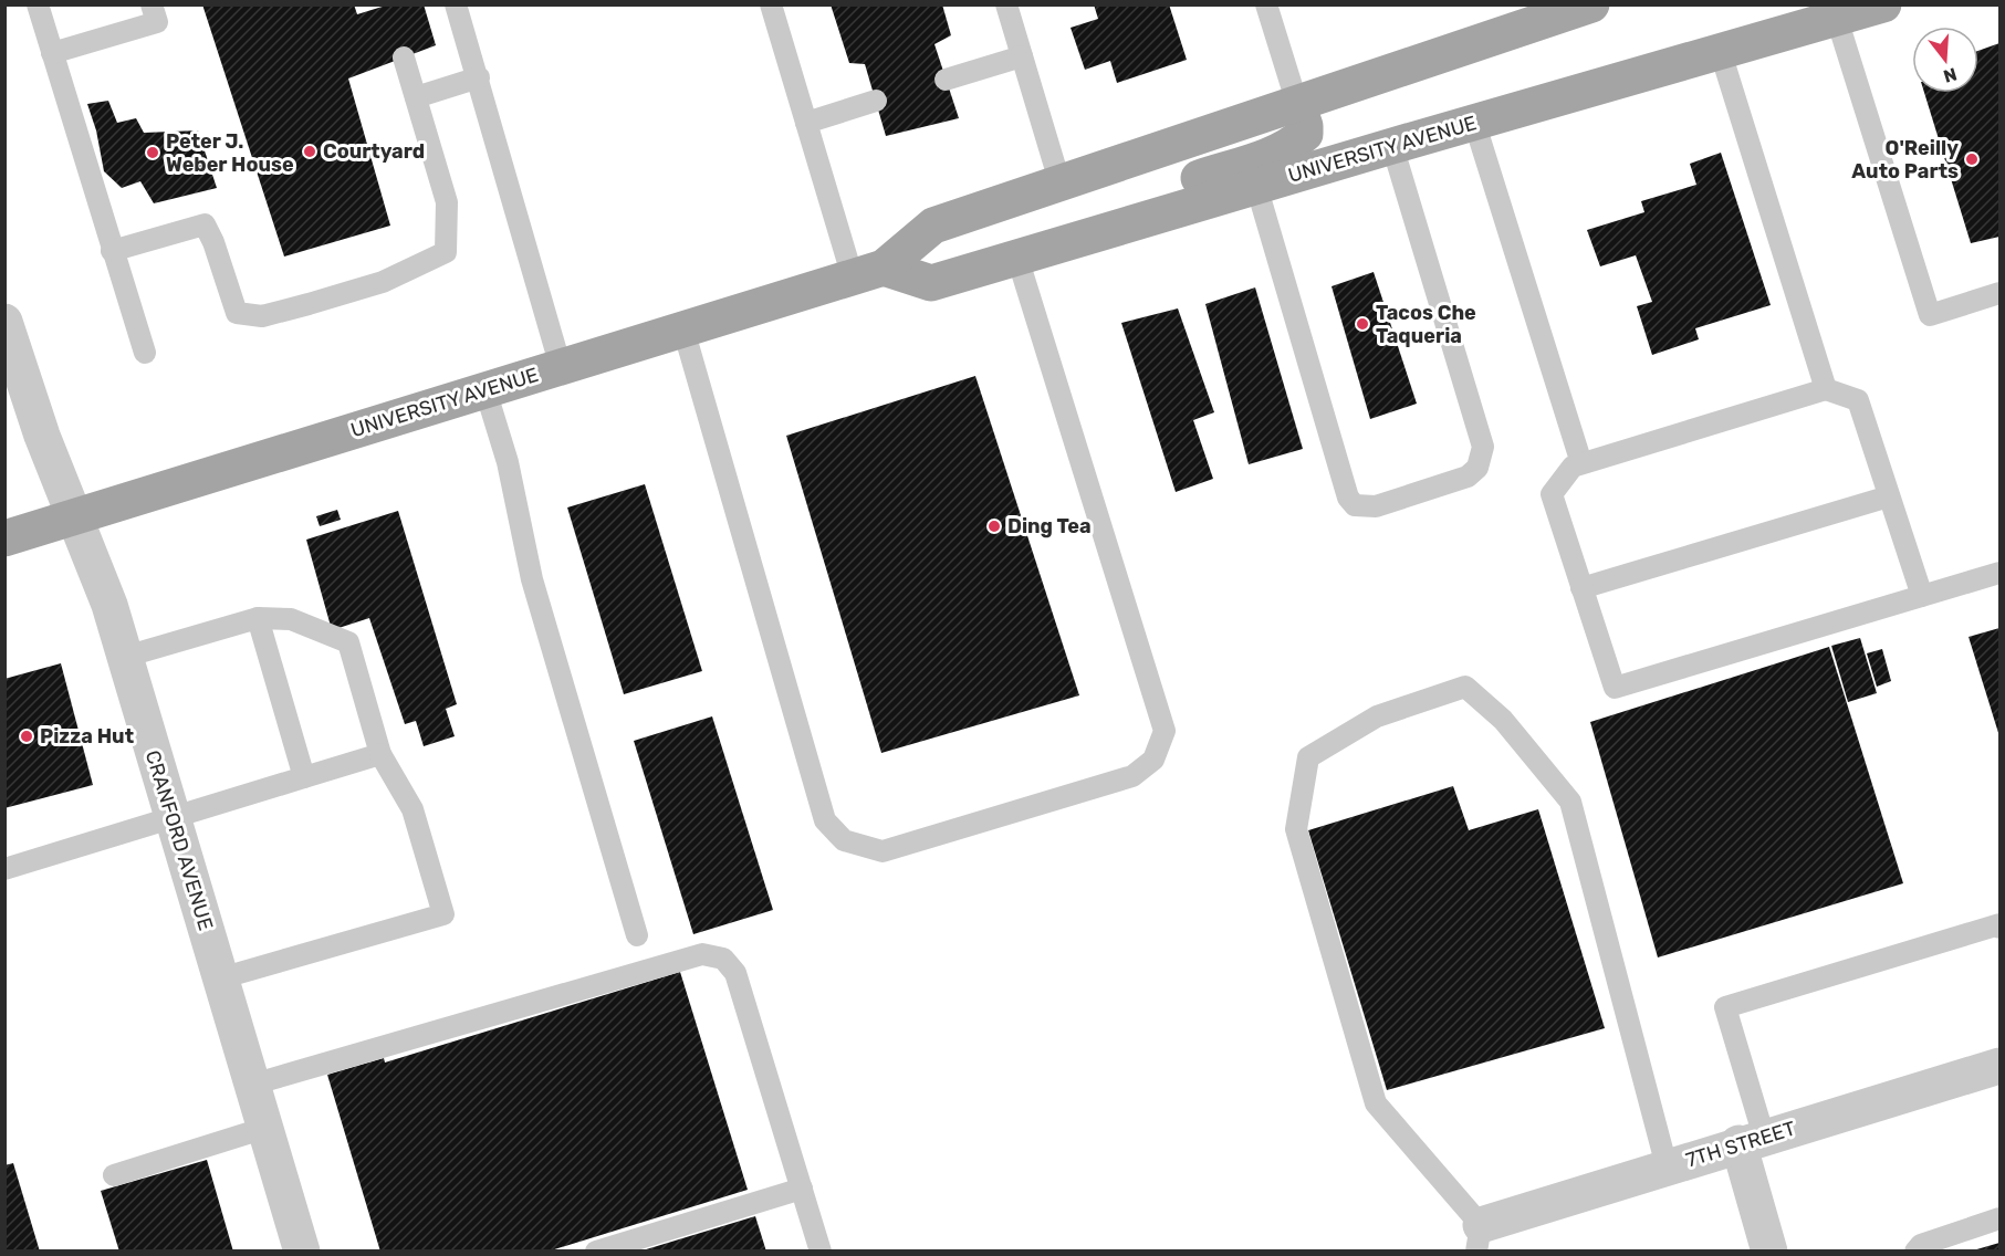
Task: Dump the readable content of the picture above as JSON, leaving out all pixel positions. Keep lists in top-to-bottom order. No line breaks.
{"streets":{"main road":["UNIVERSITY AVENUE"],"street":["CRANFORD AVENUE","7TH STREET"]},"crossings":[["UNIVERSITY AVENUE","CRANFORD AVENUE"]],"places":["Courtyard","Peter J. Weber House","O'Reilly Auto Parts","Tacos Che Taqueria","Ding Tea","Pizza Hut"],"north":"bottom"}
